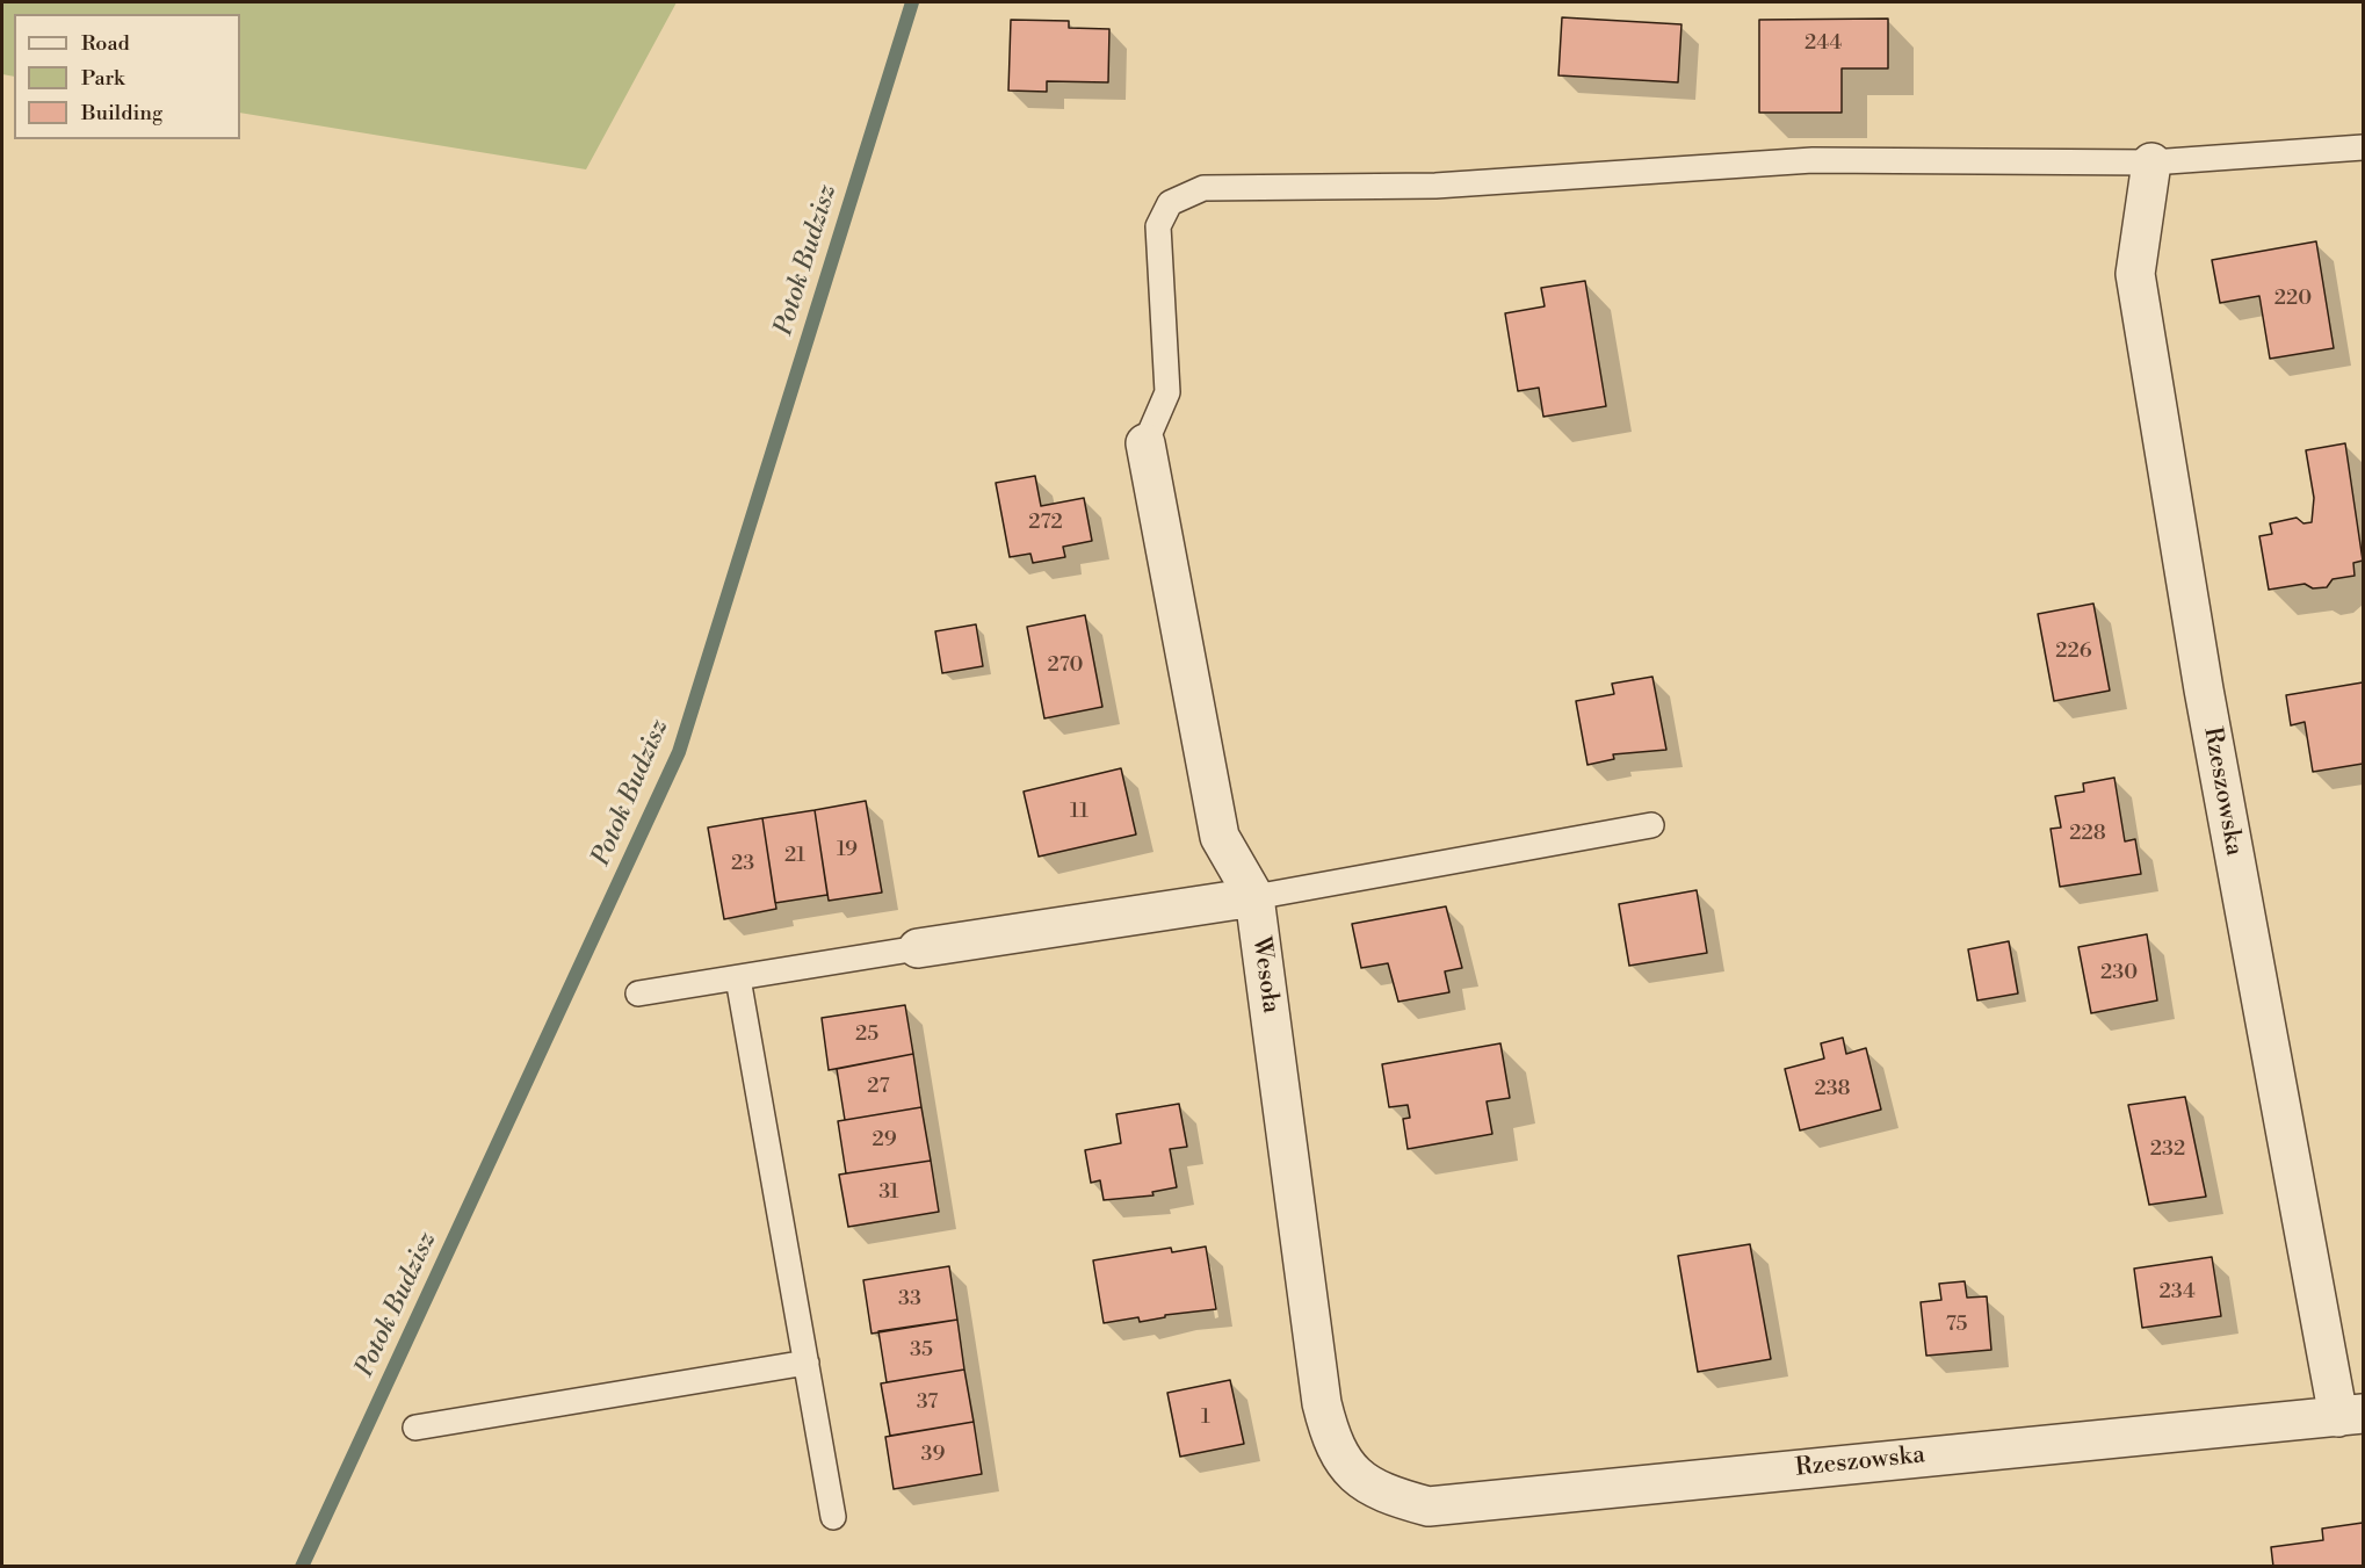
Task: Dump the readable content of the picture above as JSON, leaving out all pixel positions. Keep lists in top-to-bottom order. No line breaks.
{"streets":{"street":["Rzeszowska","Wesoła"]},"crossings":[["Rzeszowska","Wesoła"]],"water":["Potok Budzisz"],"house_numbers":["244","220","272","226","270","11","228","19","21","23","230","25","27","238","29","232","31","234","33","75","35","37","1","39"],"legend":["Road","Park","Building"]}
